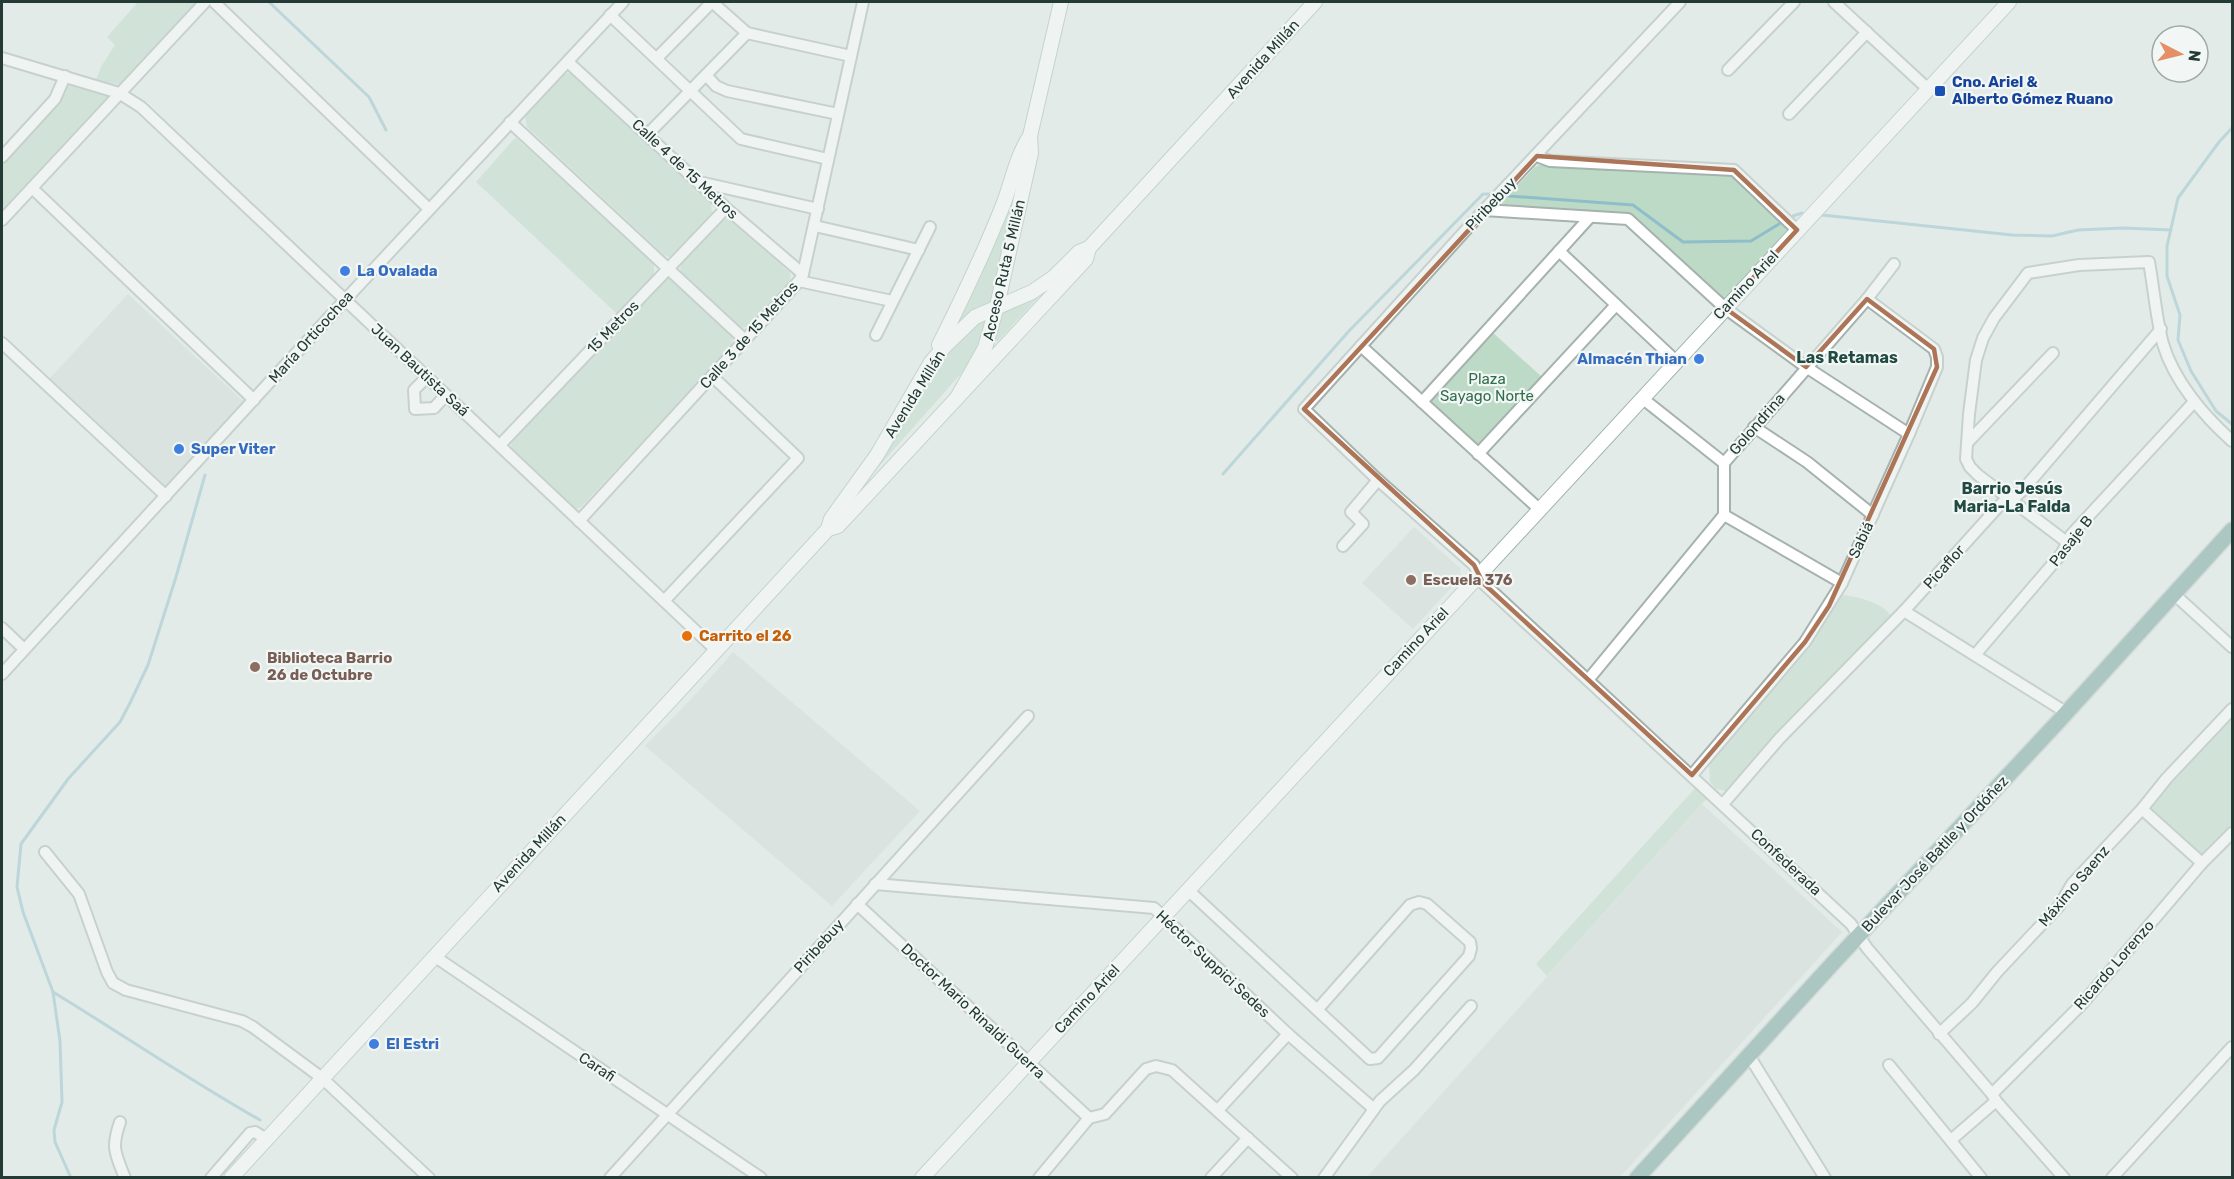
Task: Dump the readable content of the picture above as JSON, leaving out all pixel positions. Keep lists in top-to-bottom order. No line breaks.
{"streets":{"main road":["Bulevar José Batlle y Ordóñez"],"street":["Avenida Millán","Calle 4 de 15 Metros","Piribebuy","Acceso Ruta 5 Millán","Camino Ariel","15 Metros","Calle 3 de 15 Metros","María Orticochea","Juan Bautista Saá","Golondrina","Sabiá","Pasaje B","Picaflor","Confederada","Máximo Saenz","Héctor Suppici Sedes","Ricardo Lorenzo","Doctor Mario Rinaldi Guerra","Carafi"]},"crossings":[["Avenida Millán","Acceso Ruta 5 Millán"],["Avenida Millán","Juan Bautista Saá"],["Avenida Millán","Carafi"],["Calle 4 de 15 Metros","15 Metros"],["Calle 4 de 15 Metros","Calle 3 de 15 Metros"],["Calle 4 de 15 Metros","María Orticochea"],["Piribebuy","Confederada"],["Piribebuy","Héctor Suppici Sedes"],["Piribebuy","Doctor Mario Rinaldi Guerra"],["Piribebuy","Carafi"],["Camino Ariel","Confederada"],["Camino Ariel","Héctor Suppici Sedes"],["Camino Ariel","Doctor Mario Rinaldi Guerra"],["15 Metros","Juan Bautista Saá"],["Calle 3 de 15 Metros","Juan Bautista Saá"],["María Orticochea","Juan Bautista Saá"],["Golondrina","Sabiá"],["Sabiá","Confederada"],["Picaflor","Confederada"],["Bulevar José Batlle y Ordóñez","Confederada"],["Confederada","Máximo Saenz"],["Confederada","Ricardo Lorenzo"]],"districts":["Las Retamas","Barrio Jesús Maria-La Falda"],"parks":["Plaza Sayago Norte"],"places":{"transit":["Cno. Ariel & Alberto Gómez Ruano"],"other":["La Ovalada","Almacén Thian","Super Viter","Escuela 376","Carrito el 26","Biblioteca Barrio 26 de Octubre","El Estri"]},"north":"right"}
